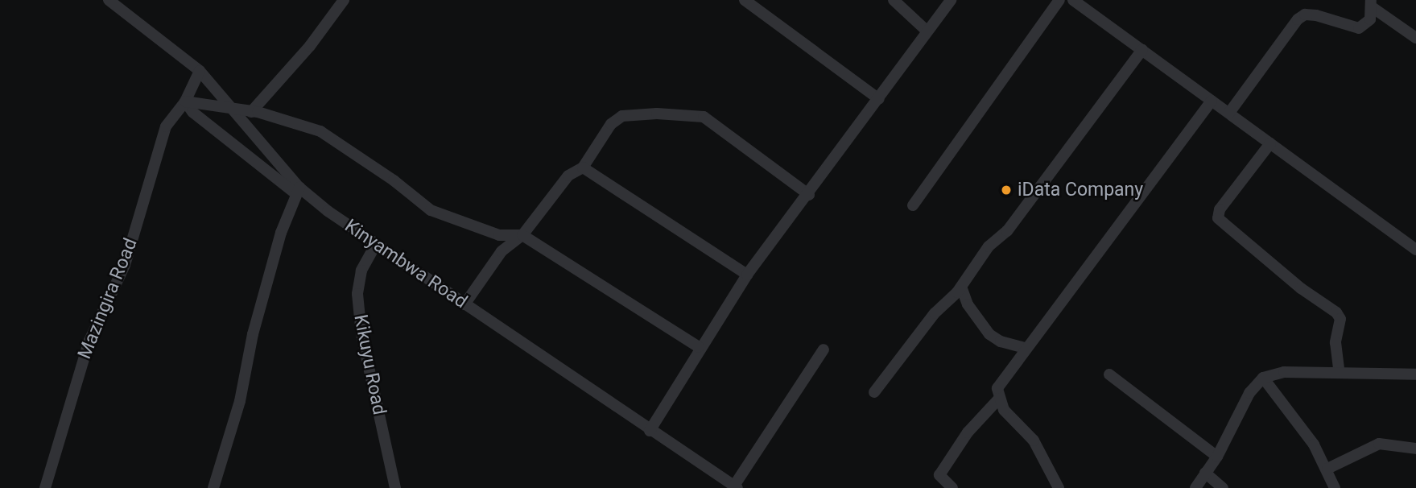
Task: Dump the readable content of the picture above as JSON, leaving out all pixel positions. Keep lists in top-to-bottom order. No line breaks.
{"streets":{"street":["Kinyambwa Road","Mazingira Road","Kikuyu Road"]},"crossings":[["Kinyambwa Road","Mazingira Road"],["Kinyambwa Road","Kikuyu Road"]],"places":["iData Company"]}
